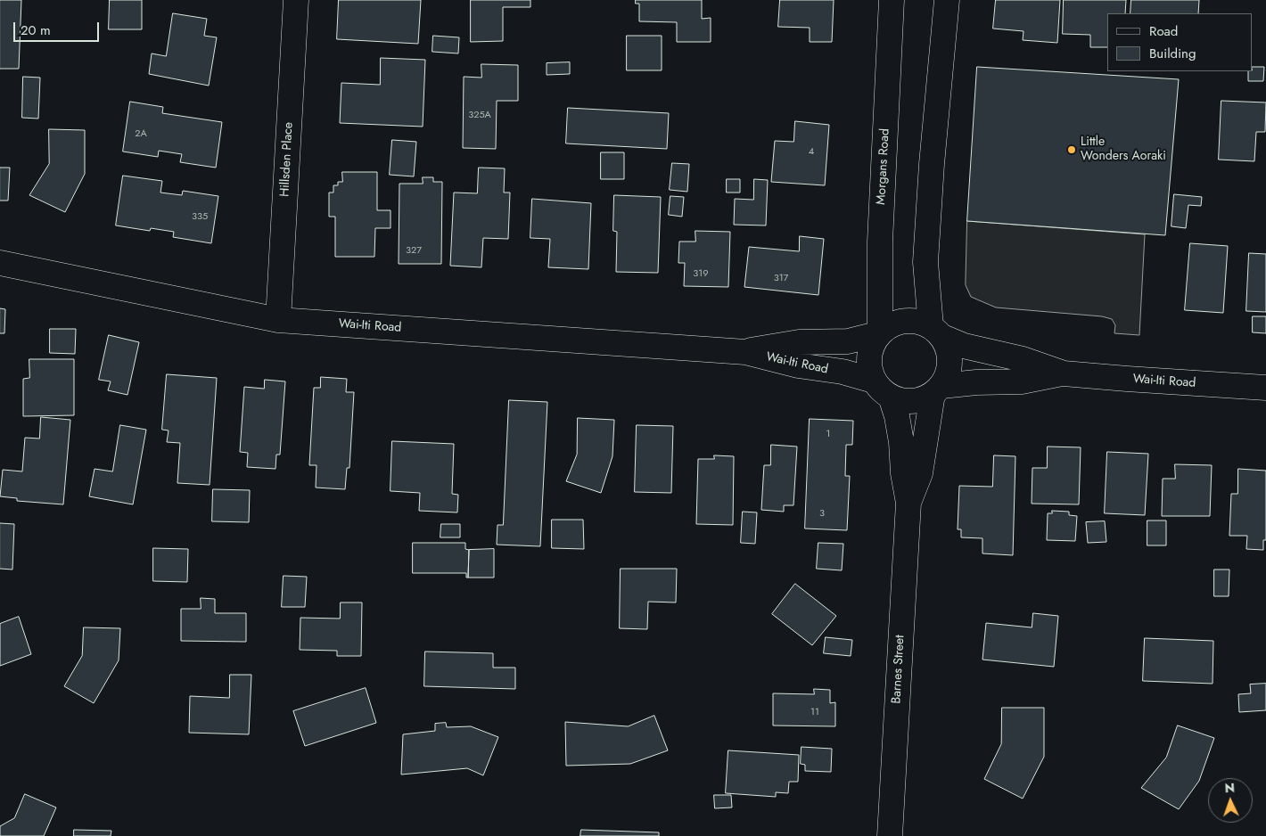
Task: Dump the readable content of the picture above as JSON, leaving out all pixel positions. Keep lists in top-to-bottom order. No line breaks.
{"streets":{"street":["Hillsden Place","Morgans Road","Wai-Iti Road","Barnes Street"]},"crossings":[["Hillsden Place","Wai-Iti Road"],["Morgans Road","Wai-Iti Road"],["Morgans Road","Barnes Street"],["Wai-Iti Road","Barnes Street"]],"places":["Little Wonders Aoraki"],"house_numbers":["325A","2A","4","335","327","319","317","1","3","11"],"legend":["Road","Building"],"scale_bar":"20 m","north":"top"}
